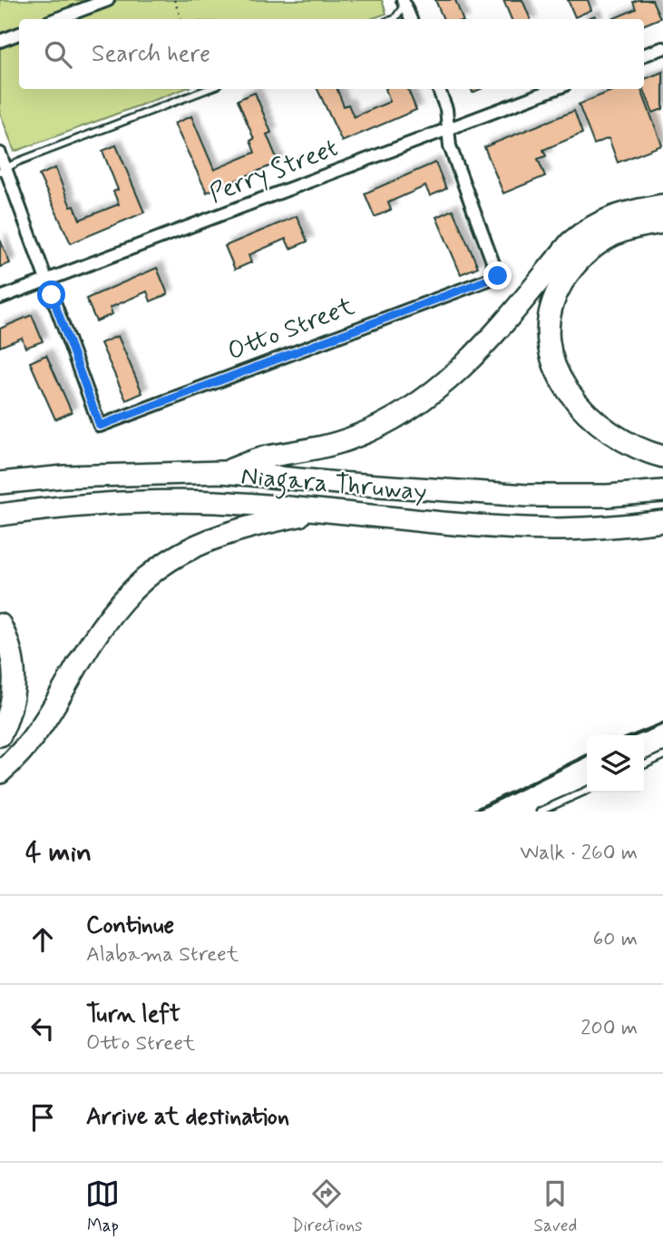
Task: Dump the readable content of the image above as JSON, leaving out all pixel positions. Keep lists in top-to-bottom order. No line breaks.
{"streets":{"highway":["Niagara Thruway"],"street":["Perry Street","Otto Street"]},"crossings":[["Perry Street","Otto Street"]],"page":{"search":"Search here","heading":["4 min","Walk · 260 m"],"list":[["Continue","Alabama Street","60 m"],["Turn left","Otto Street","200 m"],"Arrive at destination"],"nav":["Map","Directions","Saved"]}}
